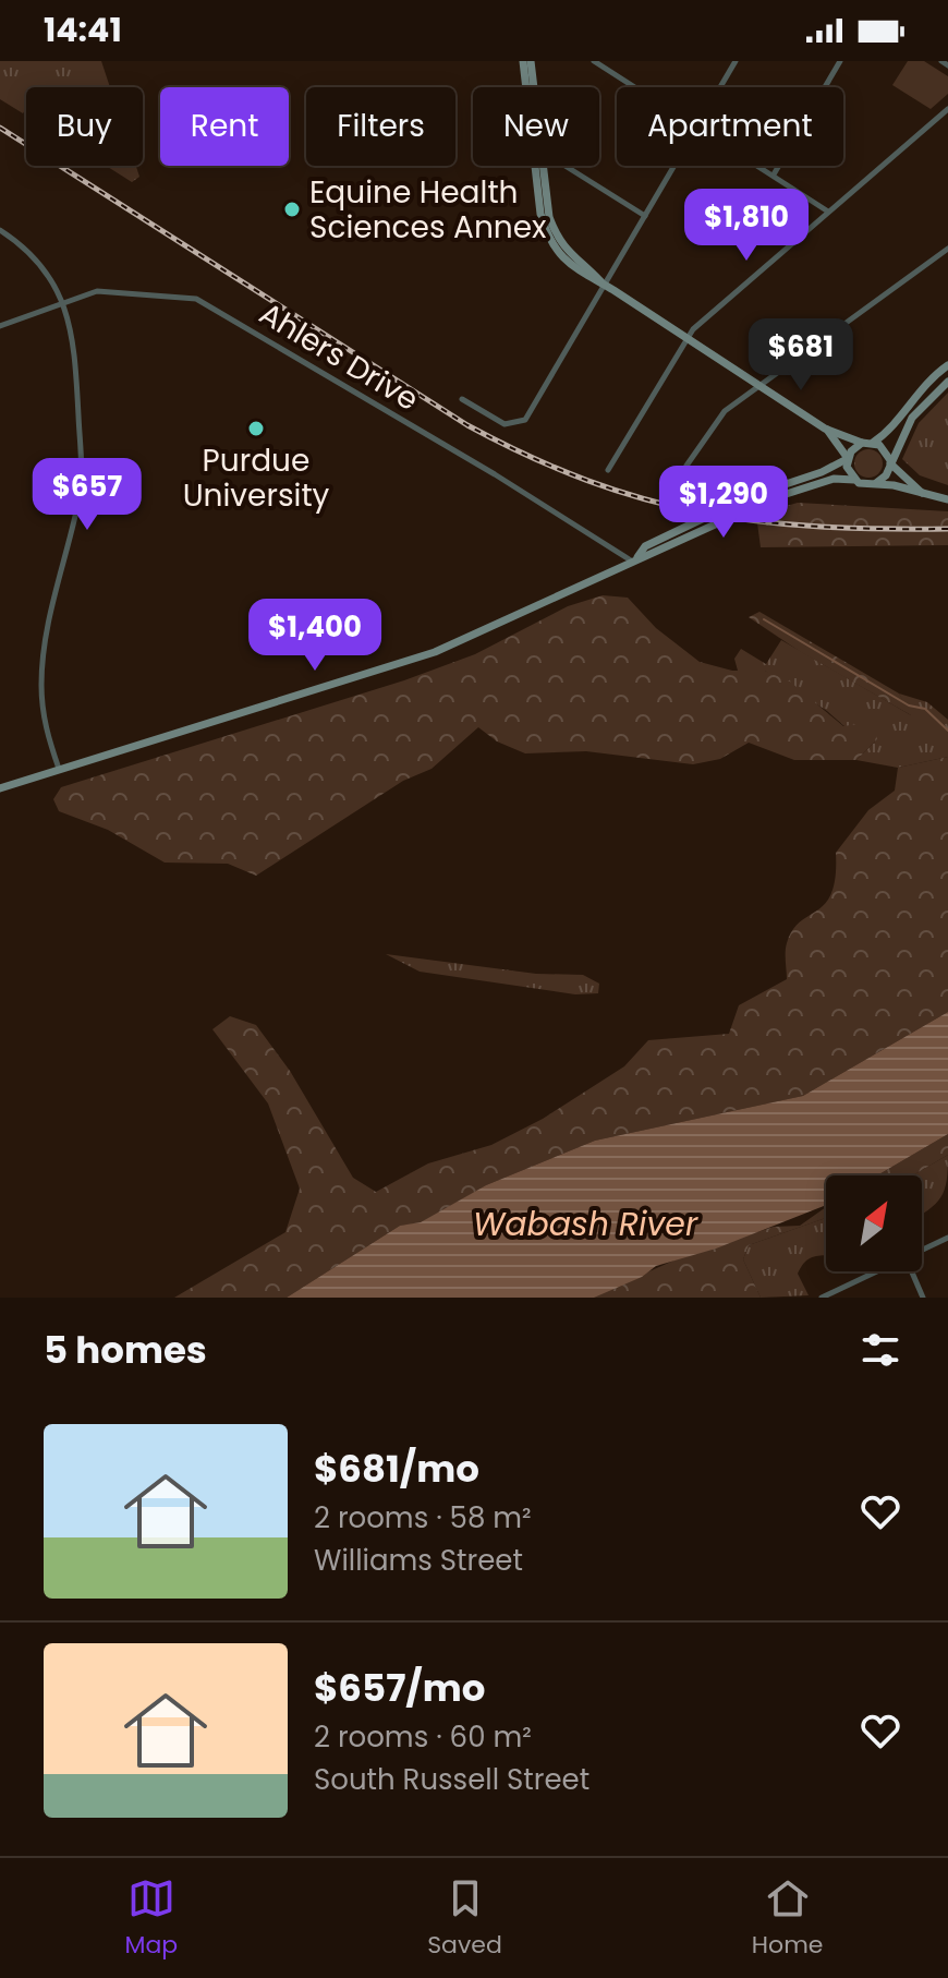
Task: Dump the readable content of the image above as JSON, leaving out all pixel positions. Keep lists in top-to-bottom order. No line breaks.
{"streets":{"street":["Ahlers Drive"]},"water":["Wabash River"],"places":["Equine Health Sciences Annex","Purdue University"],"north":"top right","page":{"status":"14:41","chip":["Buy","Rent","Filters","New","Apartment"],"price":["$1,810","$681","$657","$1,290","$1,400"],"heading":"5 homes","list":[{"name":"$681/mo","note":"2 rooms · 58 m² · Williams Street"},{"name":"$657/mo","note":"2 rooms · 60 m² · South Russell Street"}],"tabs":["Map","Saved","Home"]}}
